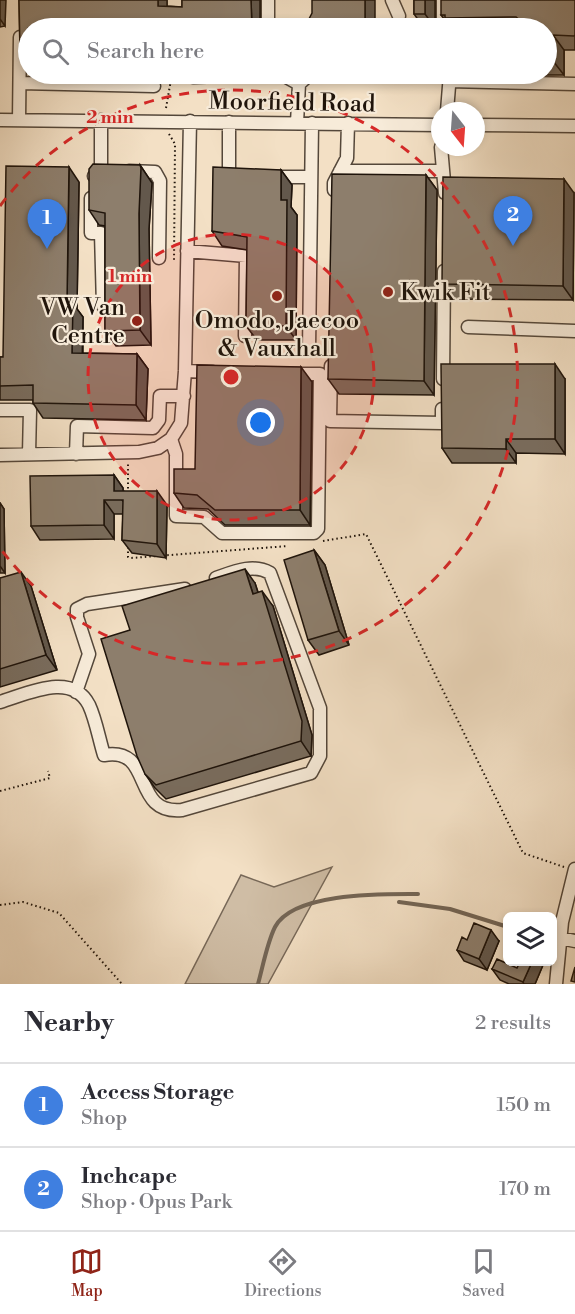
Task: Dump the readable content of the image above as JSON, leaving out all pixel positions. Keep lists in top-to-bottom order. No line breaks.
{"streets":{"street":["Moorfield Road"]},"places":["Kwik Fit","Omodo, Jaecoo & Vauxhall","VW Van Centre"],"north":"bottom","page":{"search":"Search here","pins":["2","1"],"heading":["Nearby","2 results"],"list":[{"mark":"1","name":"Access Storage","note":"Shop","value":"150 m"},{"mark":"2","name":"Inchcape","note":"Shop · Opus Park","value":"170 m"}],"nav":["Map","Directions","Saved"]},"rings":["2 min","1 min"]}
